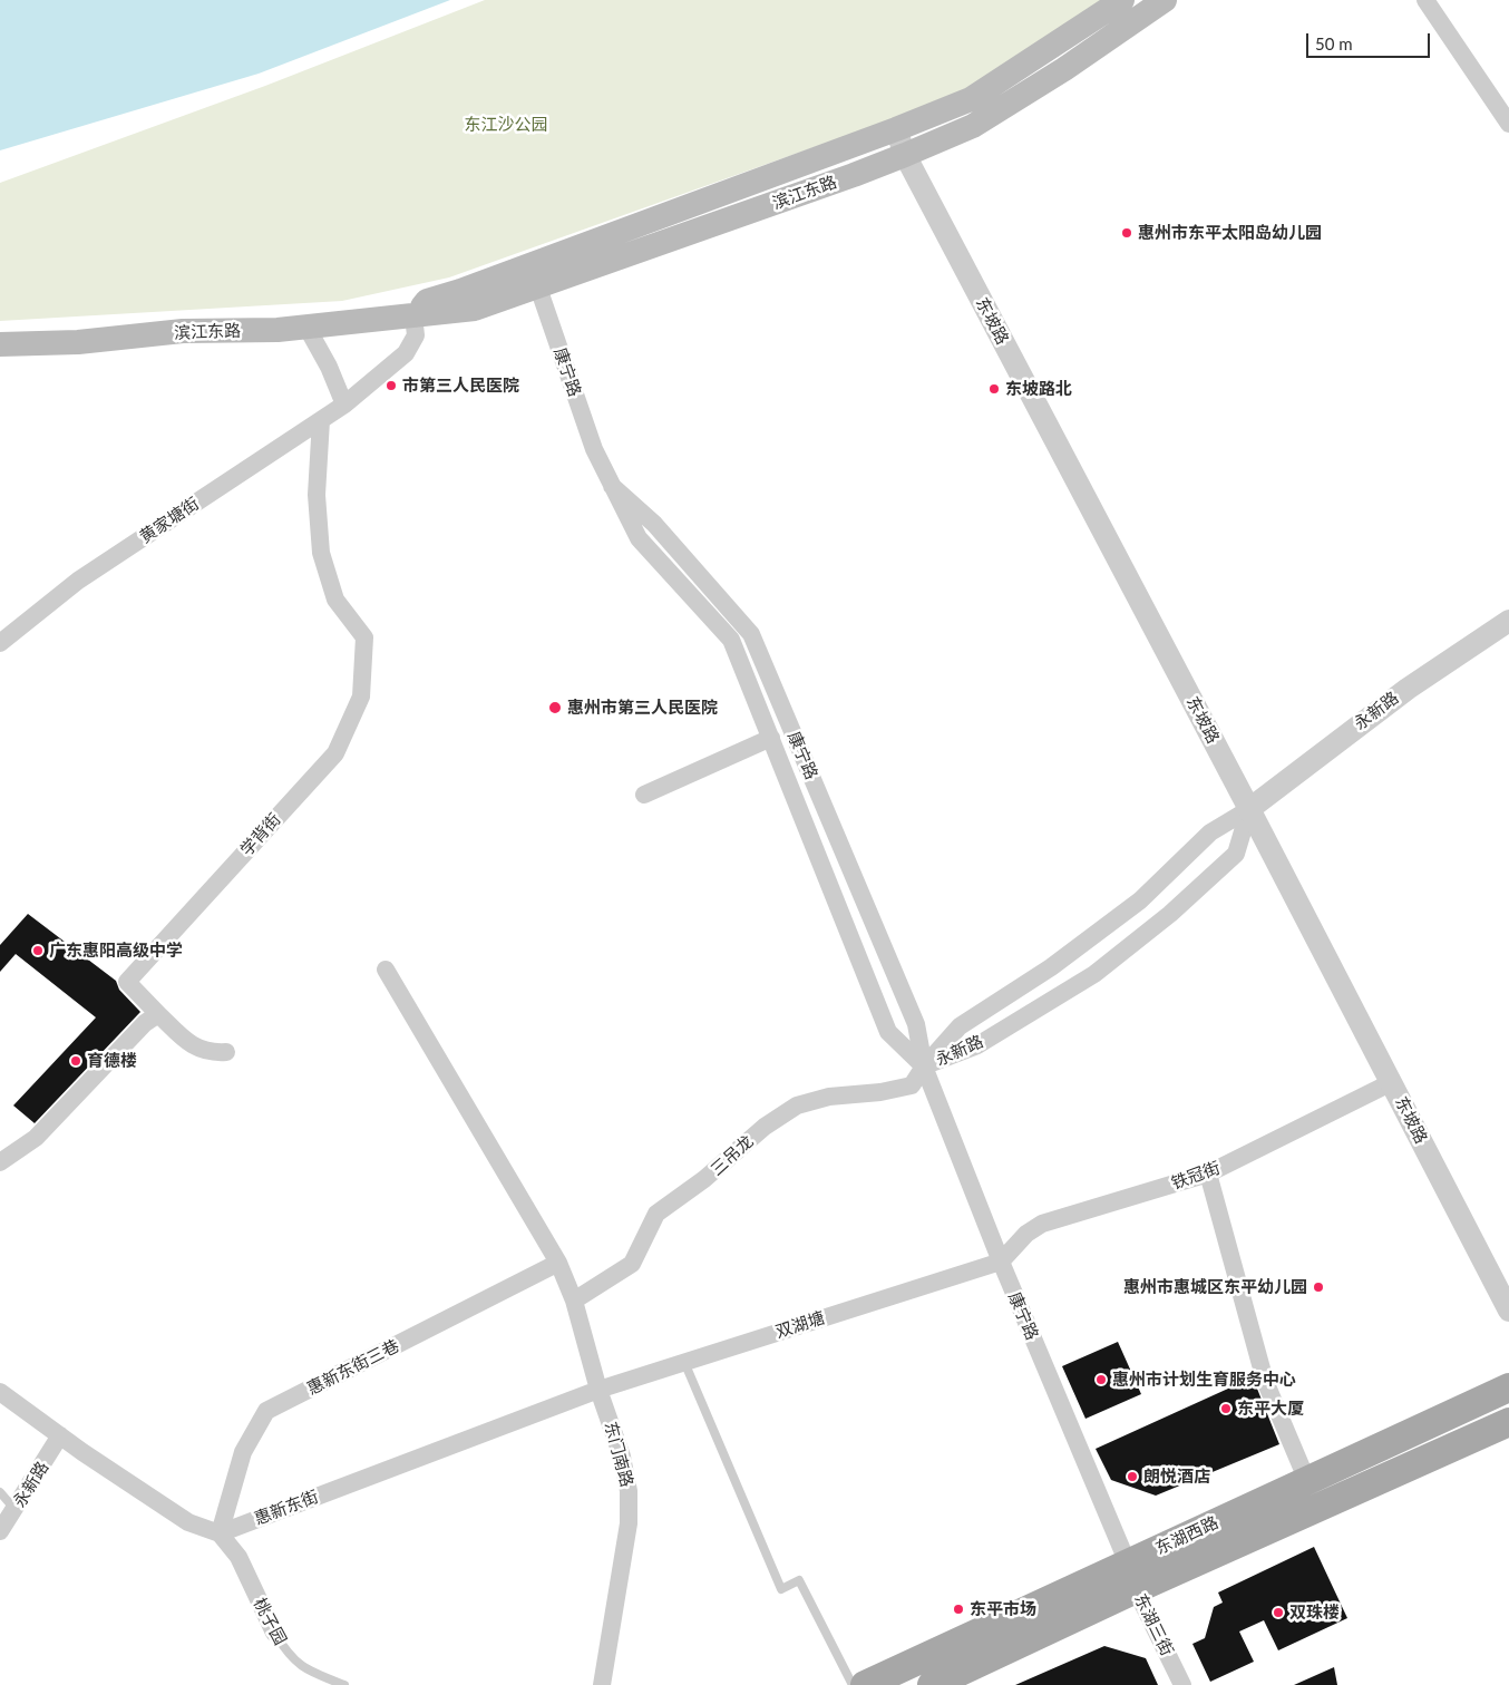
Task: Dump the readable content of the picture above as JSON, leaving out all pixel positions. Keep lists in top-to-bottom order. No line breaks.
{"streets":{"main road":["滨江东路","东湖西路"],"street":["东坡路","康宁路","黄家塘街","永新路","学背街","三吊龙","铁冠街","双湖塘","惠新东街三巷","东门南路","惠新东街","桃子园","东湖三街"]},"crossings":[["滨江东路","东坡路"],["滨江东路","康宁路"],["滨江东路","黄家塘街"],["东坡路","永新路"],["东坡路","铁冠街"],["康宁路","永新路"],["康宁路","三吊龙"],["康宁路","铁冠街"],["康宁路","双湖塘"],["康宁路","东湖西路"],["康宁路","东湖三街"],["黄家塘街","学背街"],["永新路","三吊龙"],["三吊龙","东门南路"],["铁冠街","双湖塘"],["双湖塘","东门南路"],["双湖塘","惠新东街"],["惠新东街三巷","东门南路"],["惠新东街三巷","惠新东街"],["惠新东街三巷","桃子园"],["东门南路","惠新东街"],["惠新东街","桃子园"],["东湖西路","东湖三街"]],"parks":["东江沙公园"],"places":["惠州市东平太阳岛幼儿园","市第三人民医院","东坡路北","惠州市第三人民医院","广东惠阳高级中学","育德楼","惠州市惠城区东平幼儿园","惠州市计划生育服务中心","东平大厦","朗悦酒店","东平市场","双珠楼"],"scale_bar":"50 m"}
